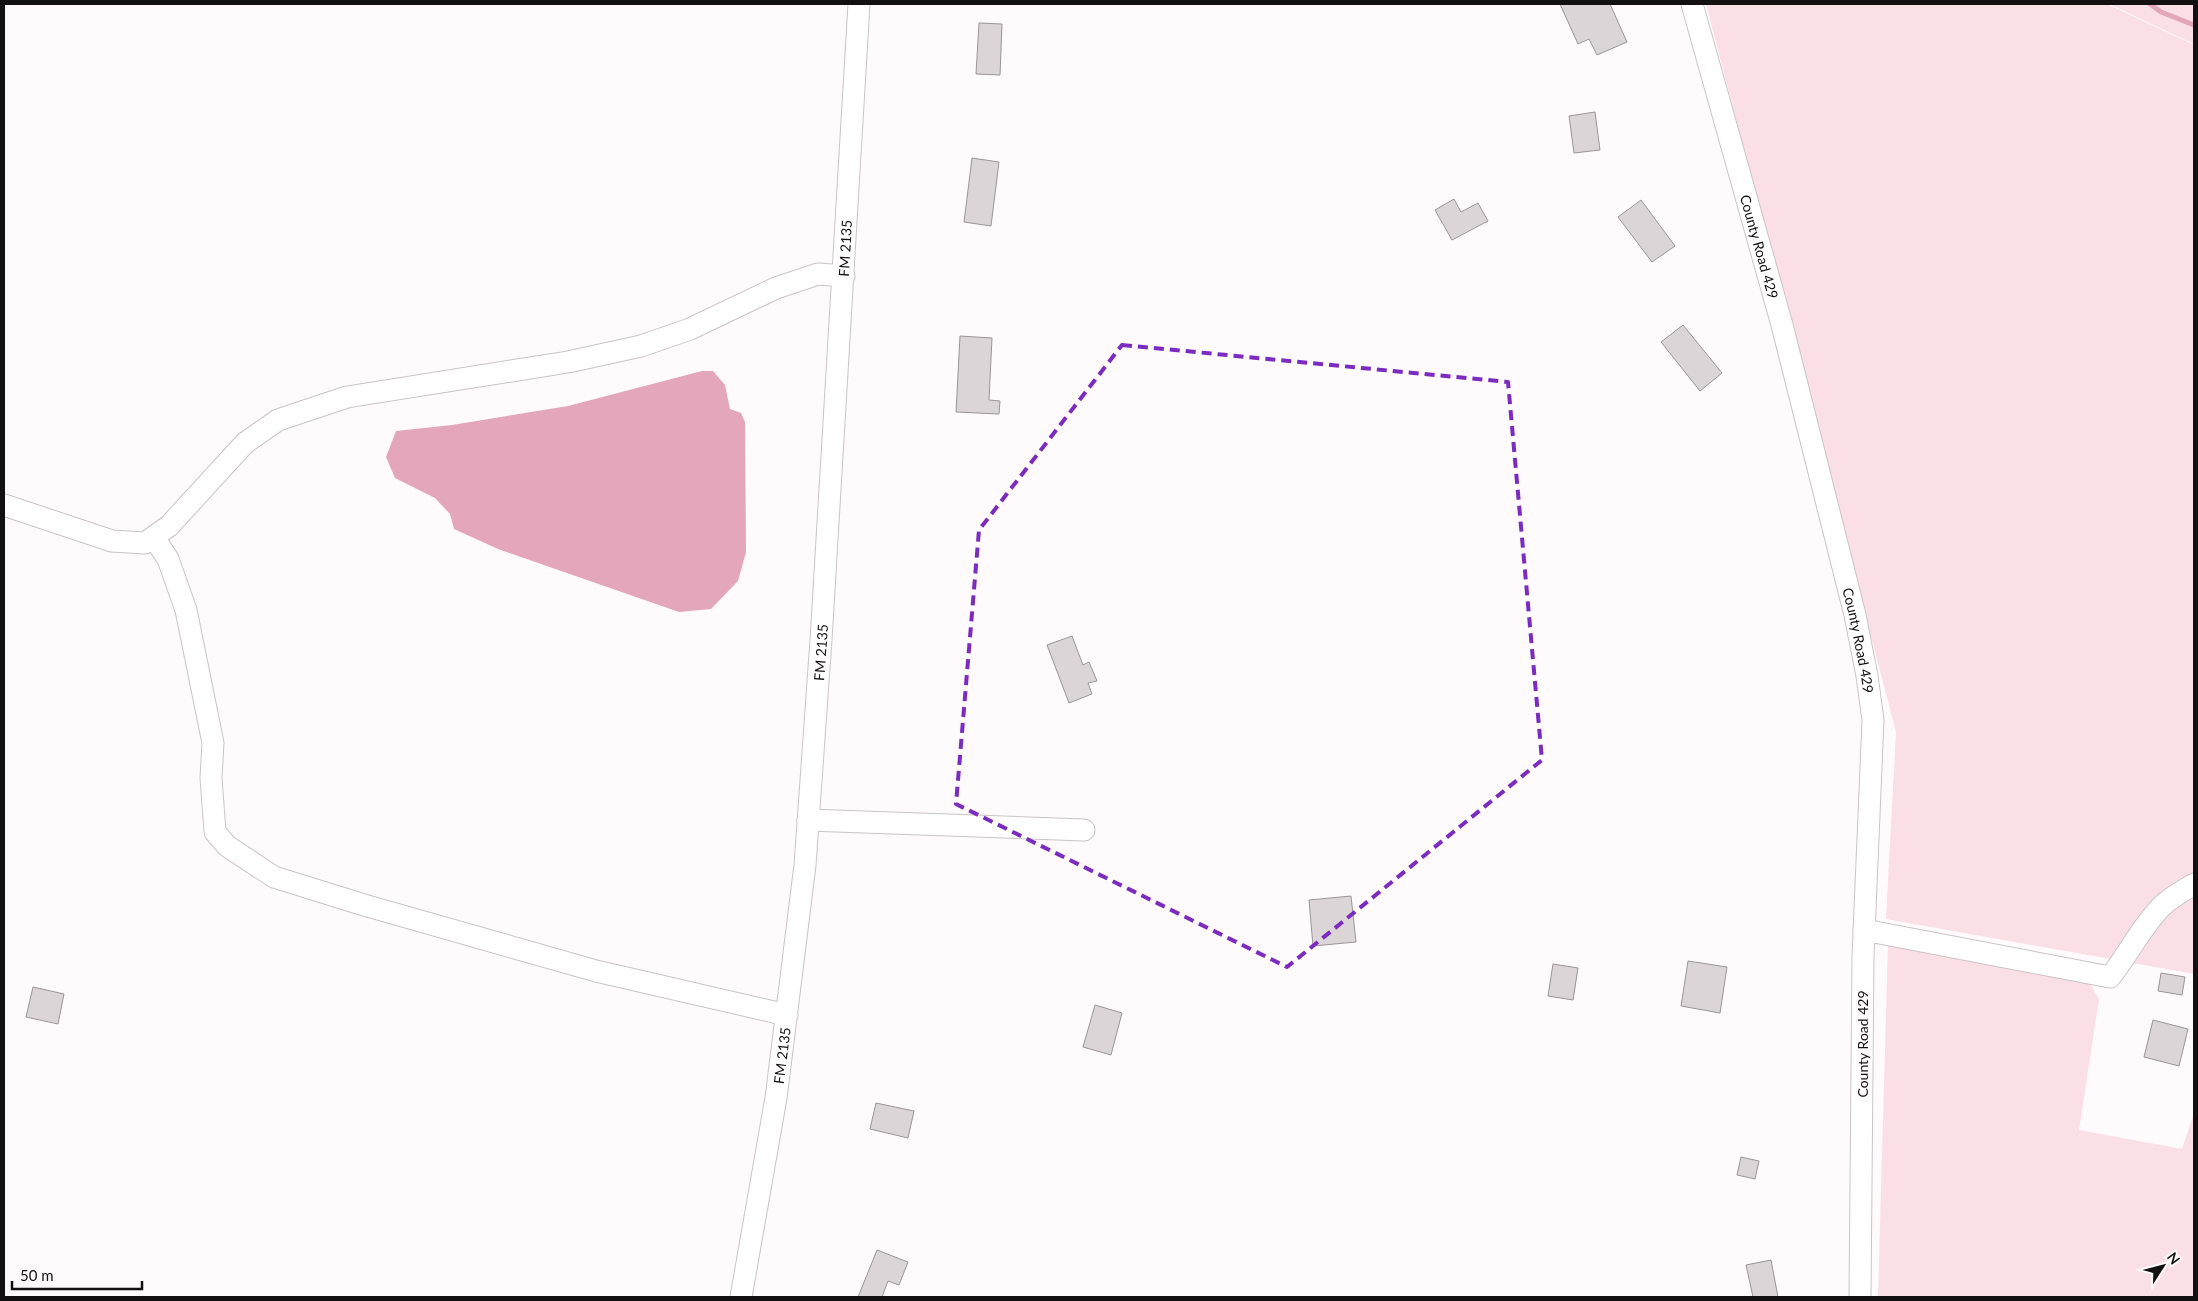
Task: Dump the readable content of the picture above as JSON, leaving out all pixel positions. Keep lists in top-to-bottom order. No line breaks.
{"streets":{"street":["FM 2135","County Road 429"]},"scale_bar":"50 m","north":"top right"}
